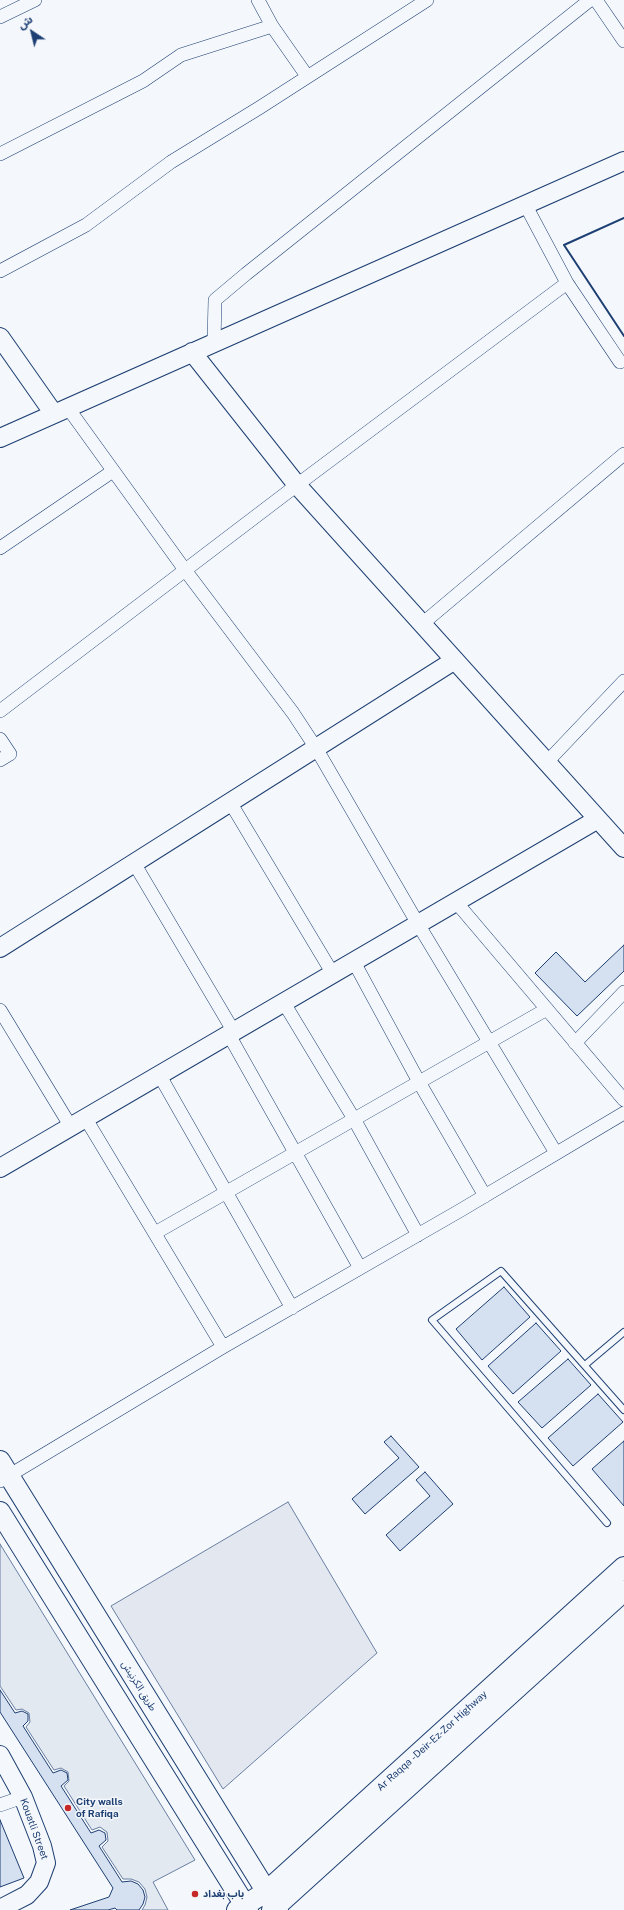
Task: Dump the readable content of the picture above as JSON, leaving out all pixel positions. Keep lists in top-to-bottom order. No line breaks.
{"streets":{"main road":["طريق الكرنيش","Ar Raqqa -Deir-Ez-Zor Highway"],"street":["Kouatli Street"]},"crossings":[["طريق الكرنيش","Ar Raqqa -Deir-Ez-Zor Highway"]],"places":["City walls of Rafiqa","باب بغداد"],"north":"top left"}
